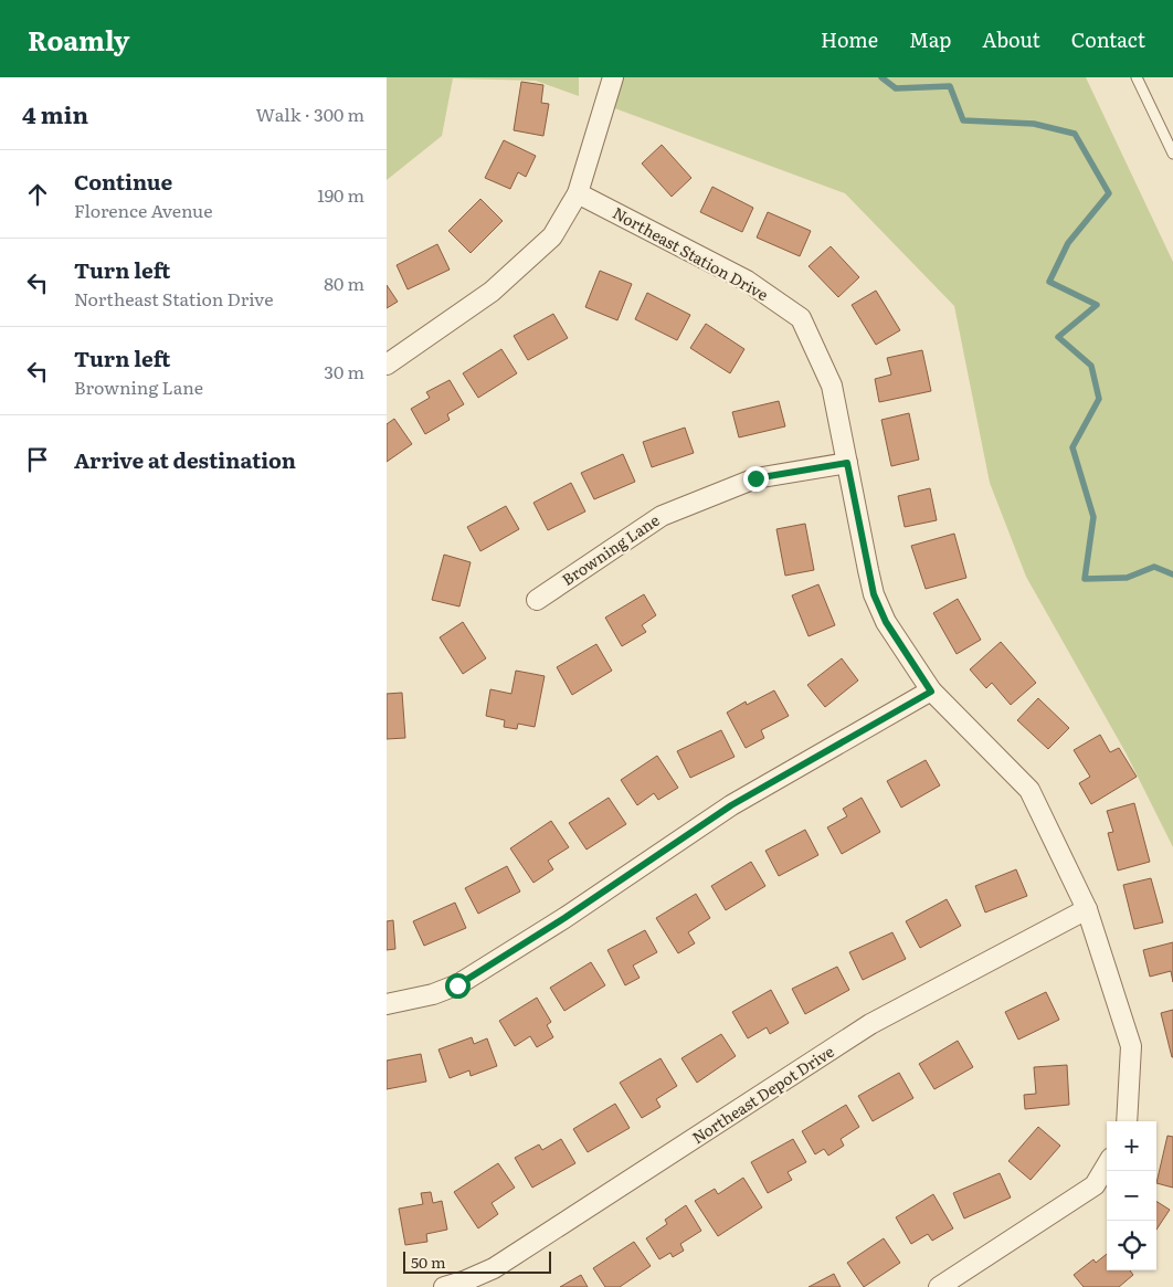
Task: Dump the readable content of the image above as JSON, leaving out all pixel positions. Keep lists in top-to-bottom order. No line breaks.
{"streets":{"street":["Northeast Station Drive","Browning Lane","Northeast Depot Drive"]},"crossings":[["Northeast Station Drive","Browning Lane"],["Northeast Station Drive","Northeast Depot Drive"]],"scale_bar":"50 m","page":{"header":"Roamly","nav":["Home","Map","About","Contact"],"heading":["4 min","Walk · 300 m"],"list":[["Continue","Florence Avenue","190 m"],["Turn left","Northeast Station Drive","80 m"],["Turn left","Browning Lane","30 m"],"Arrive at destination"],"map_buttons":["+","−"],"scale":"50 m"}}
